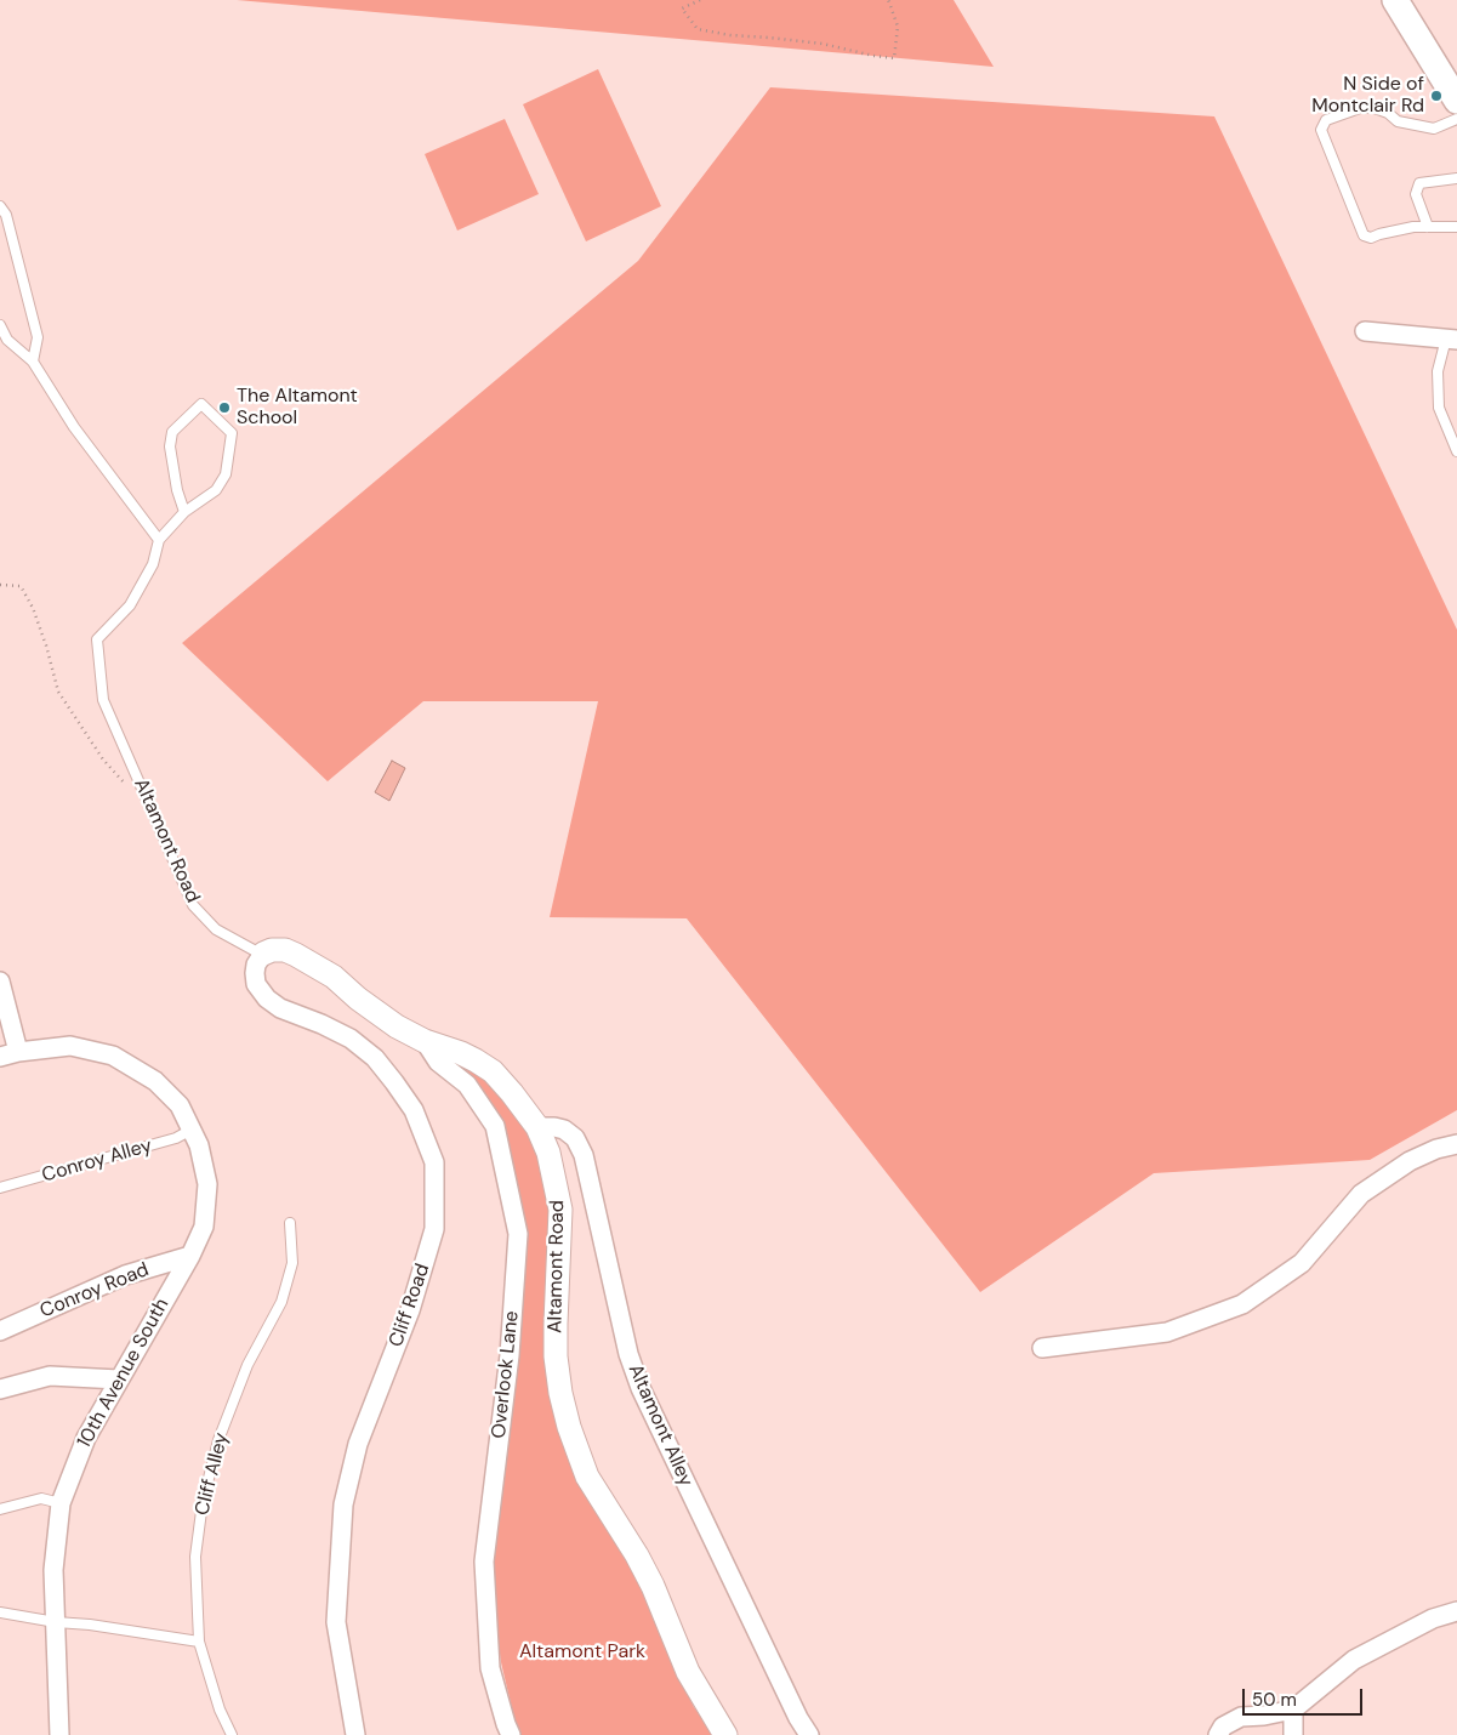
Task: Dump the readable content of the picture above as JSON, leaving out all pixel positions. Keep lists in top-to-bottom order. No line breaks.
{"streets":{"street":["Altamont Road","Conroy Road","Cliff Road","10th Avenue South","Overlook Lane","Altamont Alley"],"lane":["Conroy Alley","Cliff Alley"]},"crossings":[["Altamont Road","Cliff Road"],["Altamont Road","Overlook Lane"],["Altamont Road","Altamont Alley"],["Conroy Alley","10th Avenue South"],["Conroy Road","10th Avenue South"]],"parks":["Altamont Park"],"places":["N Side of Montclair Rd","The Altamont School"],"scale_bar":"50 m"}
